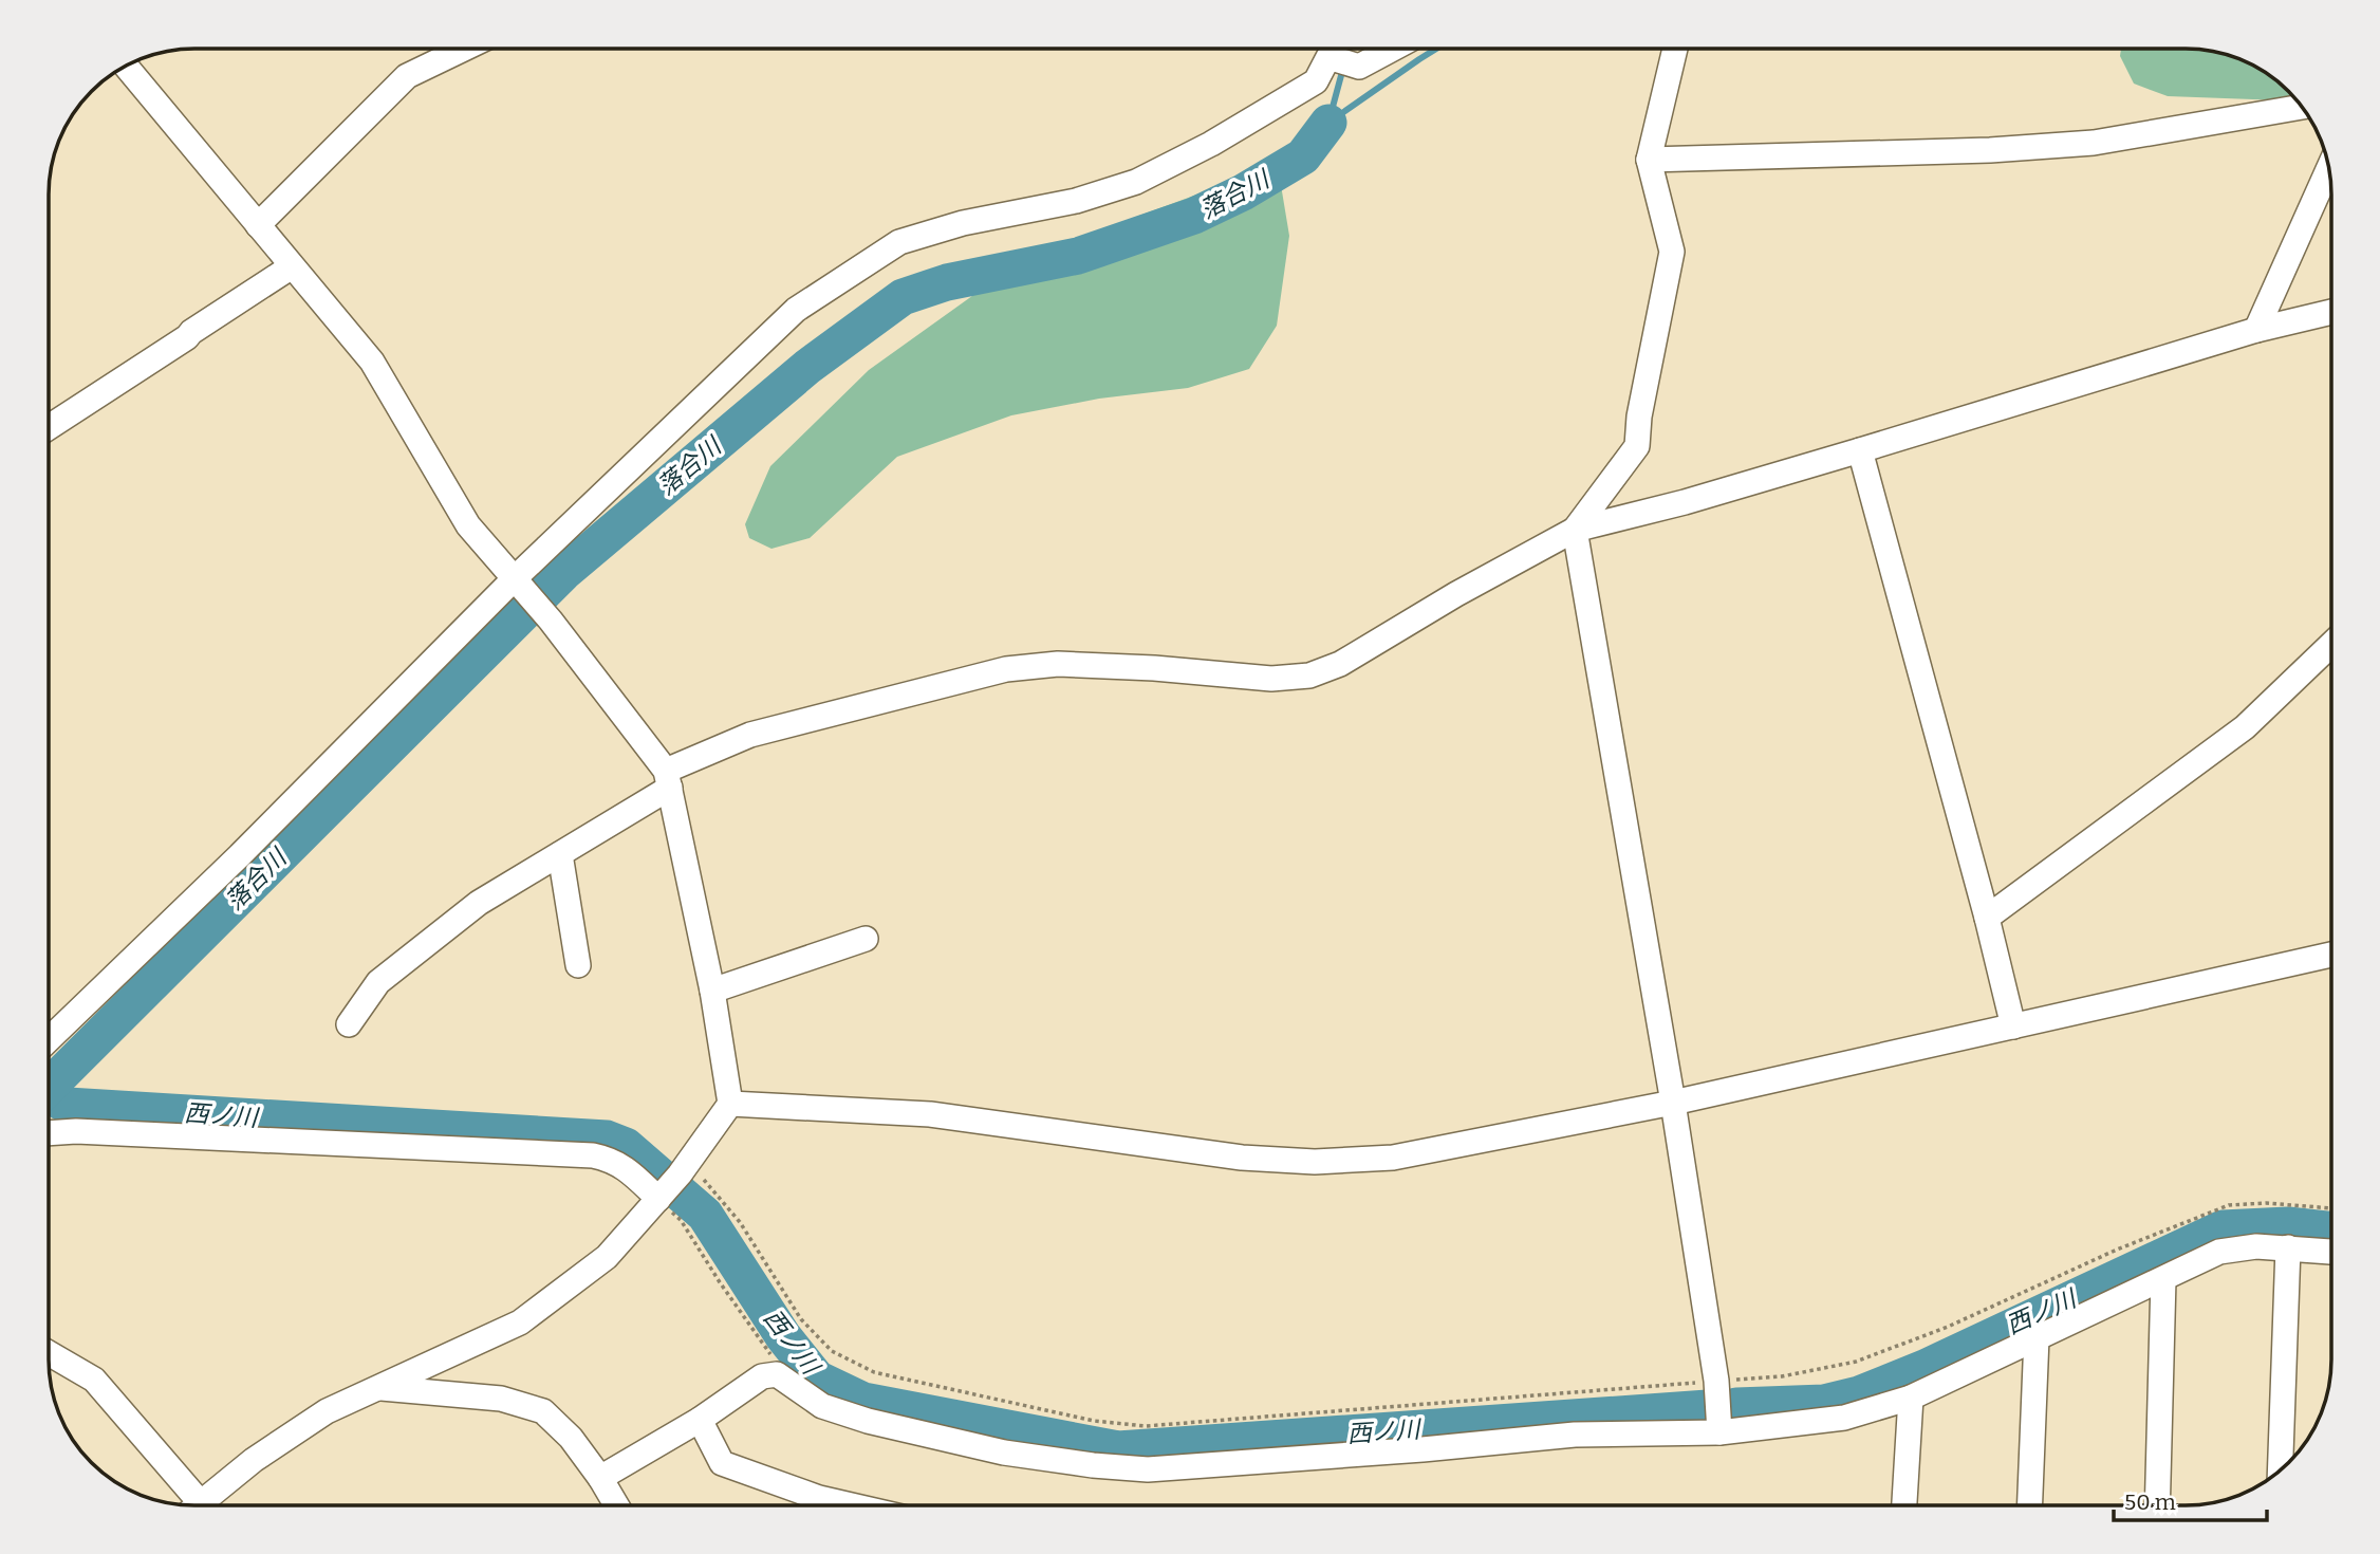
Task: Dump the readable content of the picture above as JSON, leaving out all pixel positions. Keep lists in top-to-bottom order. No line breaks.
{"water":["落合川","西ノ川"],"scale_bar":"50 m"}
